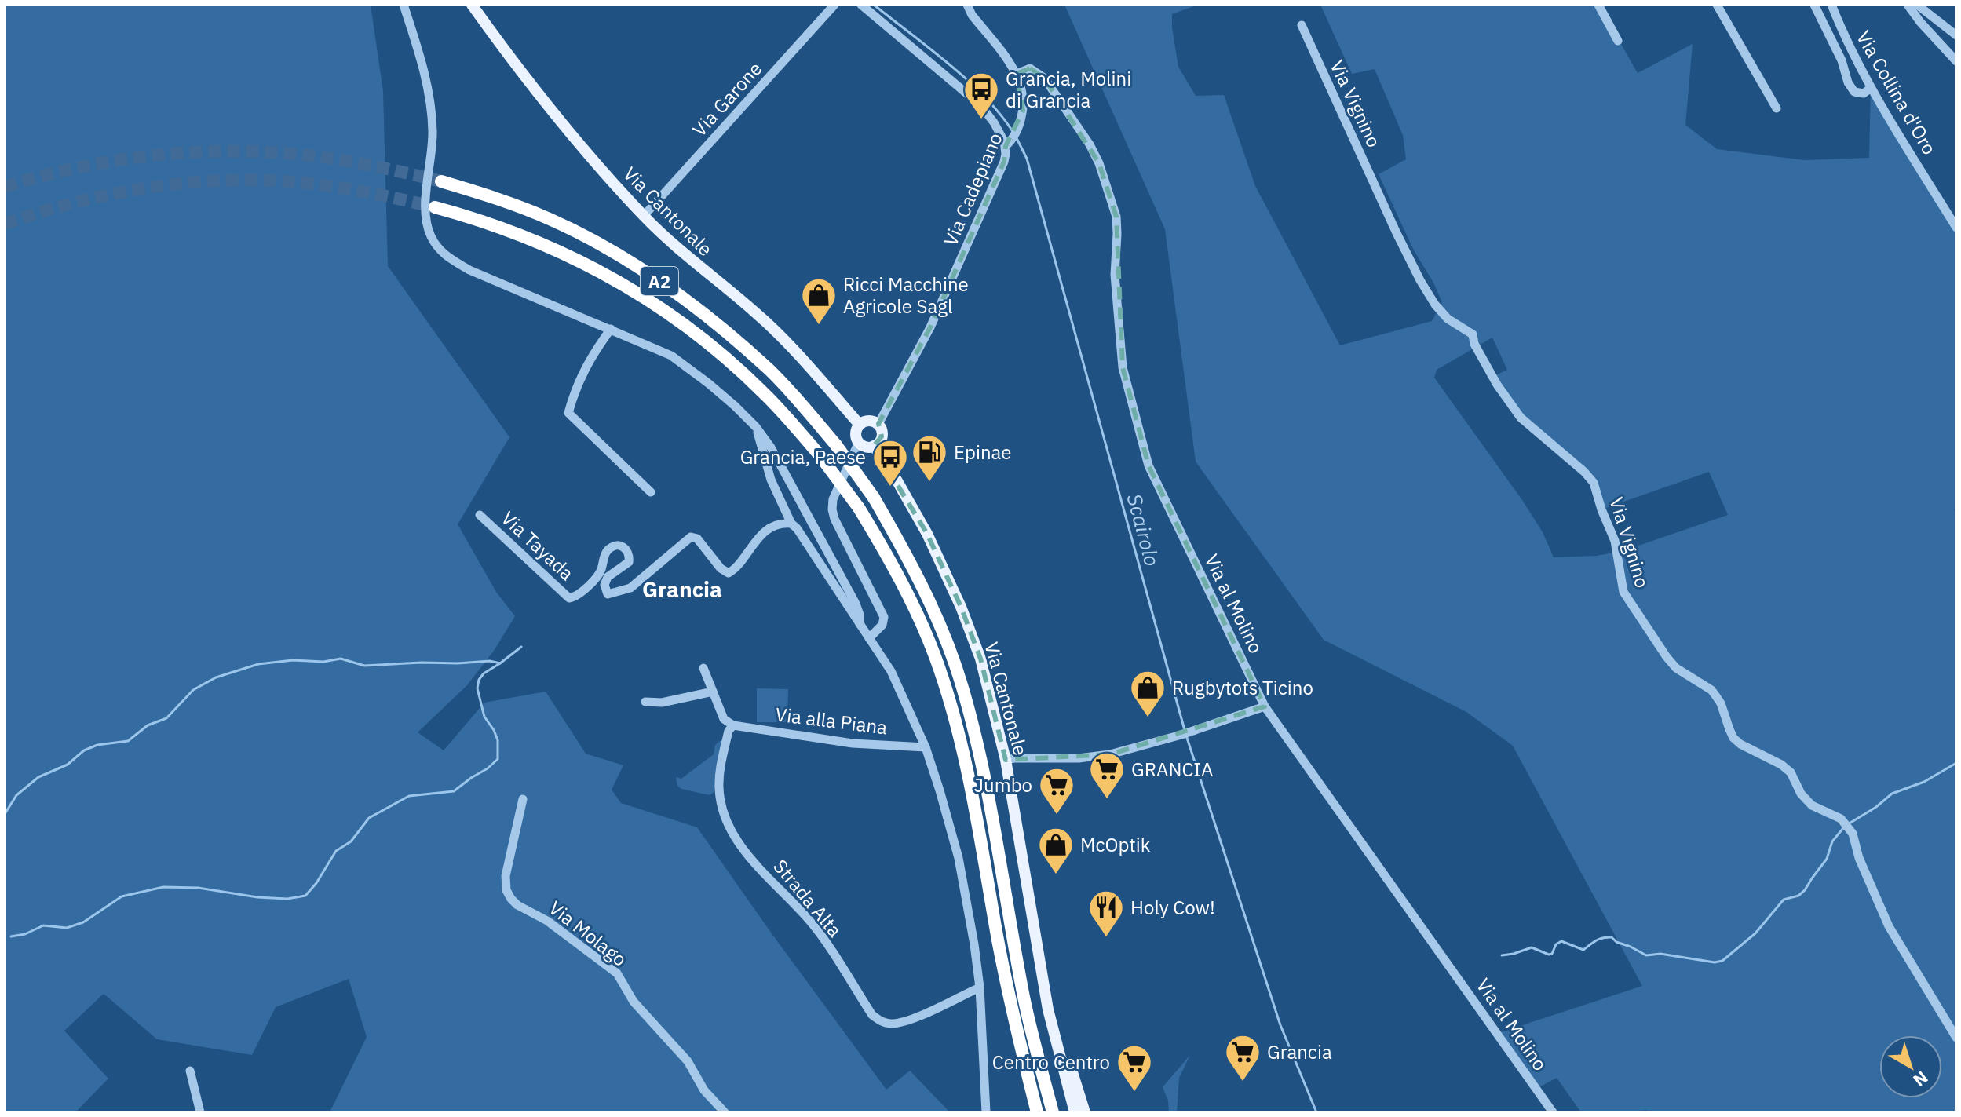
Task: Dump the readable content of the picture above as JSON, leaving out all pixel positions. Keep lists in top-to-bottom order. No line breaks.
{"streets":{"highway":["A2"],"main road":["Via Cantonale"],"street":["Via Collina d'Oro","Via Garone","Via Vignino","Via Cadepiano","Via Tayada","Via al Molino","Via alla Piana","Strada Alta","Via Molago"]},"crossings":[["Via Garone","Via Cantonale"],["Via Cadepiano","Via Cantonale"],["Via Cadepiano","Via al Molino"],["Via alla Piana","Strada Alta"]],"districts":["Grancia"],"water":["Scairolo"],"places":{"bus stop":["Grancia, Molini di Grancia","Grancia, Paese"],"shop":["Ricci Macchine Agricole Sagl","Rugbytots Ticino","McOptik"],"fuel station":["Epinae"],"supermarket":["GRANCIA","Jumbo","Grancia","Centro Centro"],"restaurant":["Holy Cow!"]},"north":"bottom right"}
